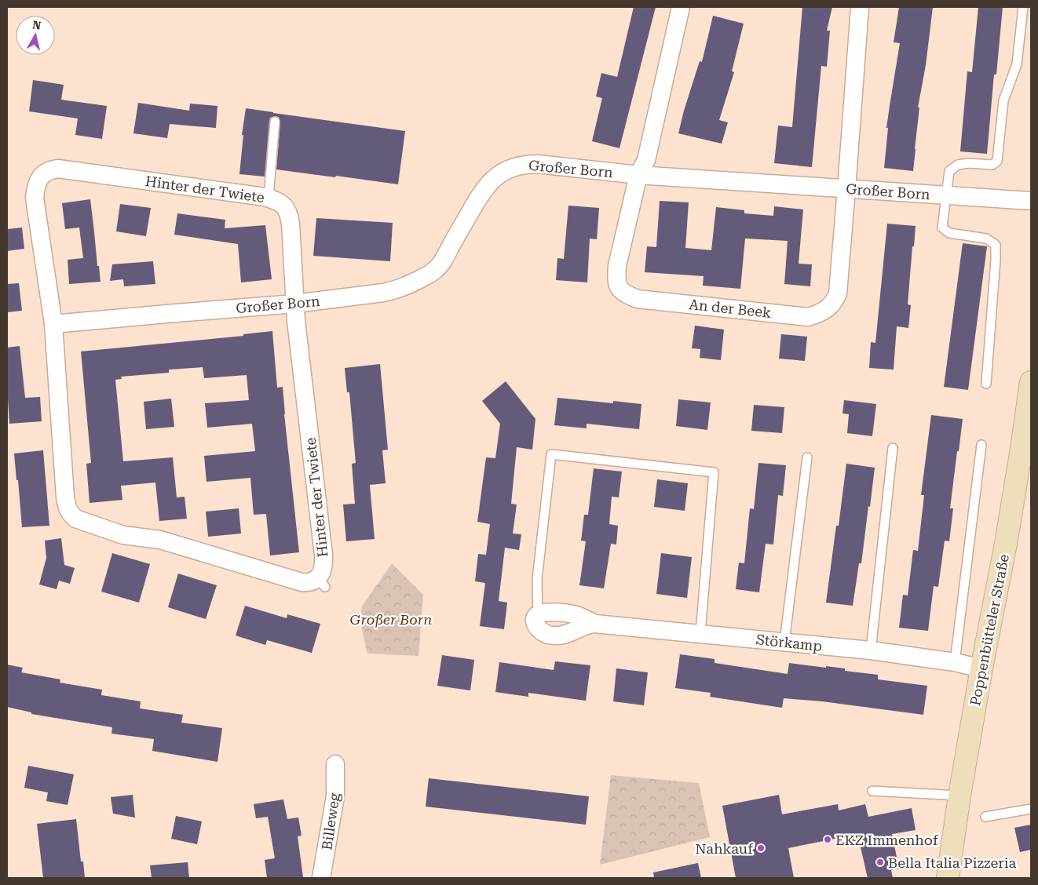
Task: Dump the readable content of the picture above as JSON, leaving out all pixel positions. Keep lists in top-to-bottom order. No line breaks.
{"streets":{"main road":["Poppenbütteler Straße"],"street":["Großer Born","Hinter der Twiete","An der Beek","Störkamp","Billeweg"]},"crossings":[["Großer Born","Hinter der Twiete"],["Großer Born","An der Beek"],["Poppenbütteler Straße","Störkamp"]],"parks":["Großer Born"],"places":["EKZ Immenhof","Nahkauf","Bella Italia Pizzeria"],"north":"top"}
